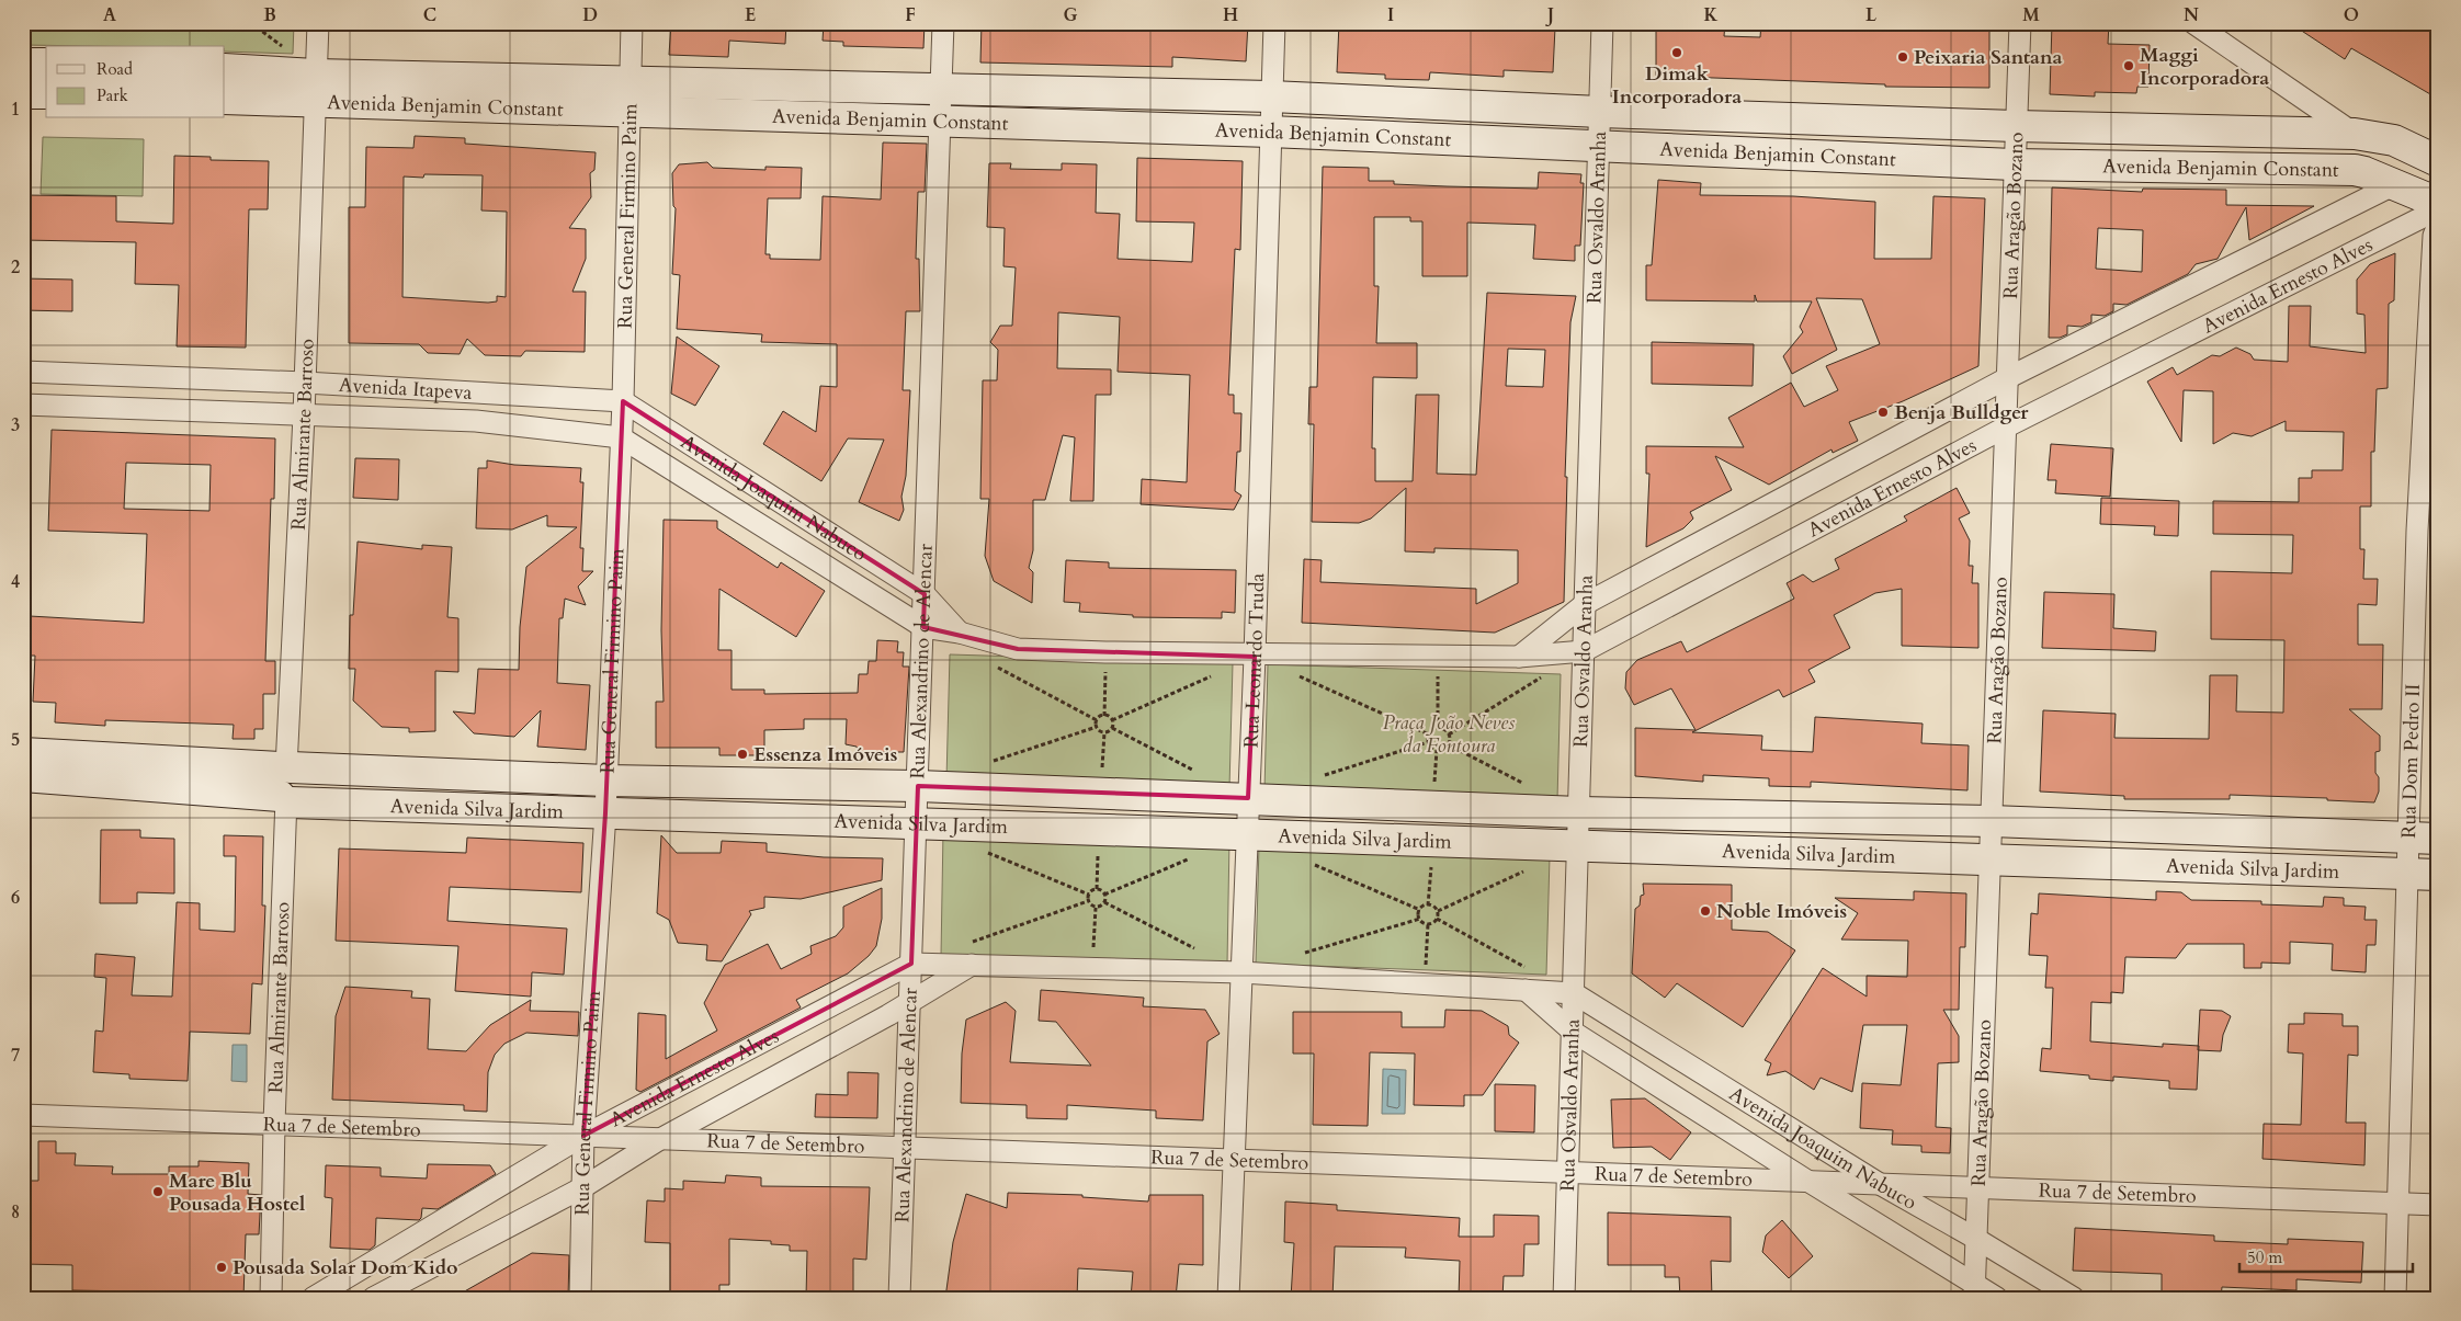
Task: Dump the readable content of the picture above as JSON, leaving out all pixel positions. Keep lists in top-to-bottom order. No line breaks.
{"streets":{"main road":["Avenida Benjamin Constant","Avenida Silva Jardim"],"street":["Rua General Firmino Paim","Rua Osvaldo Aranha","Rua Aragão Bozano","Avenida Ernesto Alves","Avenida Itapeva","Rua Almirante Barroso","Avenida Joaquim Nabuco","Rua Alexandrino de Alencar","Rua Leonardo Truda","Rua Dom Pedro II","Rua 7 de Setembro"]},"crossings":[["Avenida Benjamin Constant","Rua General Firmino Paim"],["Avenida Benjamin Constant","Rua Osvaldo Aranha"],["Avenida Benjamin Constant","Rua Aragão Bozano"],["Avenida Benjamin Constant","Rua Almirante Barroso"],["Avenida Benjamin Constant","Rua Alexandrino de Alencar"],["Avenida Benjamin Constant","Rua Leonardo Truda"],["Rua General Firmino Paim","Avenida Ernesto Alves"],["Rua General Firmino Paim","Avenida Itapeva"],["Rua General Firmino Paim","Avenida Joaquim Nabuco"],["Rua General Firmino Paim","Avenida Silva Jardim"],["Rua General Firmino Paim","Rua 7 de Setembro"],["Rua Osvaldo Aranha","Avenida Ernesto Alves"],["Rua Osvaldo Aranha","Avenida Joaquim Nabuco"],["Rua Osvaldo Aranha","Avenida Silva Jardim"],["Rua Osvaldo Aranha","Rua 7 de Setembro"],["Rua Aragão Bozano","Avenida Ernesto Alves"],["Rua Aragão Bozano","Avenida Joaquim Nabuco"],["Rua Aragão Bozano","Avenida Silva Jardim"],["Rua Aragão Bozano","Rua 7 de Setembro"],["Avenida Ernesto Alves","Rua Alexandrino de Alencar"],["Avenida Ernesto Alves","Rua 7 de Setembro"],["Avenida Itapeva","Rua Almirante Barroso"],["Avenida Itapeva","Avenida Joaquim Nabuco"],["Rua Almirante Barroso","Avenida Silva Jardim"],["Rua Almirante Barroso","Rua 7 de Setembro"],["Avenida Joaquim Nabuco","Rua Alexandrino de Alencar"],["Avenida Joaquim Nabuco","Rua 7 de Setembro"],["Rua Alexandrino de Alencar","Avenida Silva Jardim"],["Rua Alexandrino de Alencar","Rua 7 de Setembro"],["Rua Leonardo Truda","Avenida Silva Jardim"],["Rua Leonardo Truda","Rua 7 de Setembro"],["Rua Dom Pedro II","Avenida Silva Jardim"],["Rua Dom Pedro II","Rua 7 de Setembro"]],"parks":["Praça João Neves da Fontoura"],"places":["Dimak Incorporadora","Peixaria Santana","Maggi Incorporadora","Benja Bulldger","Essenza Imóveis","Noble Imóveis","Mare Blu Pousada Hostel","Pousada Solar Dom Kido"],"legend":["Road","Park"],"scale_bar":"50 m","grid":{"columns":["A","B","C","D","E","F","G","H","I","J","K","L","M","N","O"],"rows":["1","2","3","4","5","6","7","8"]}}
